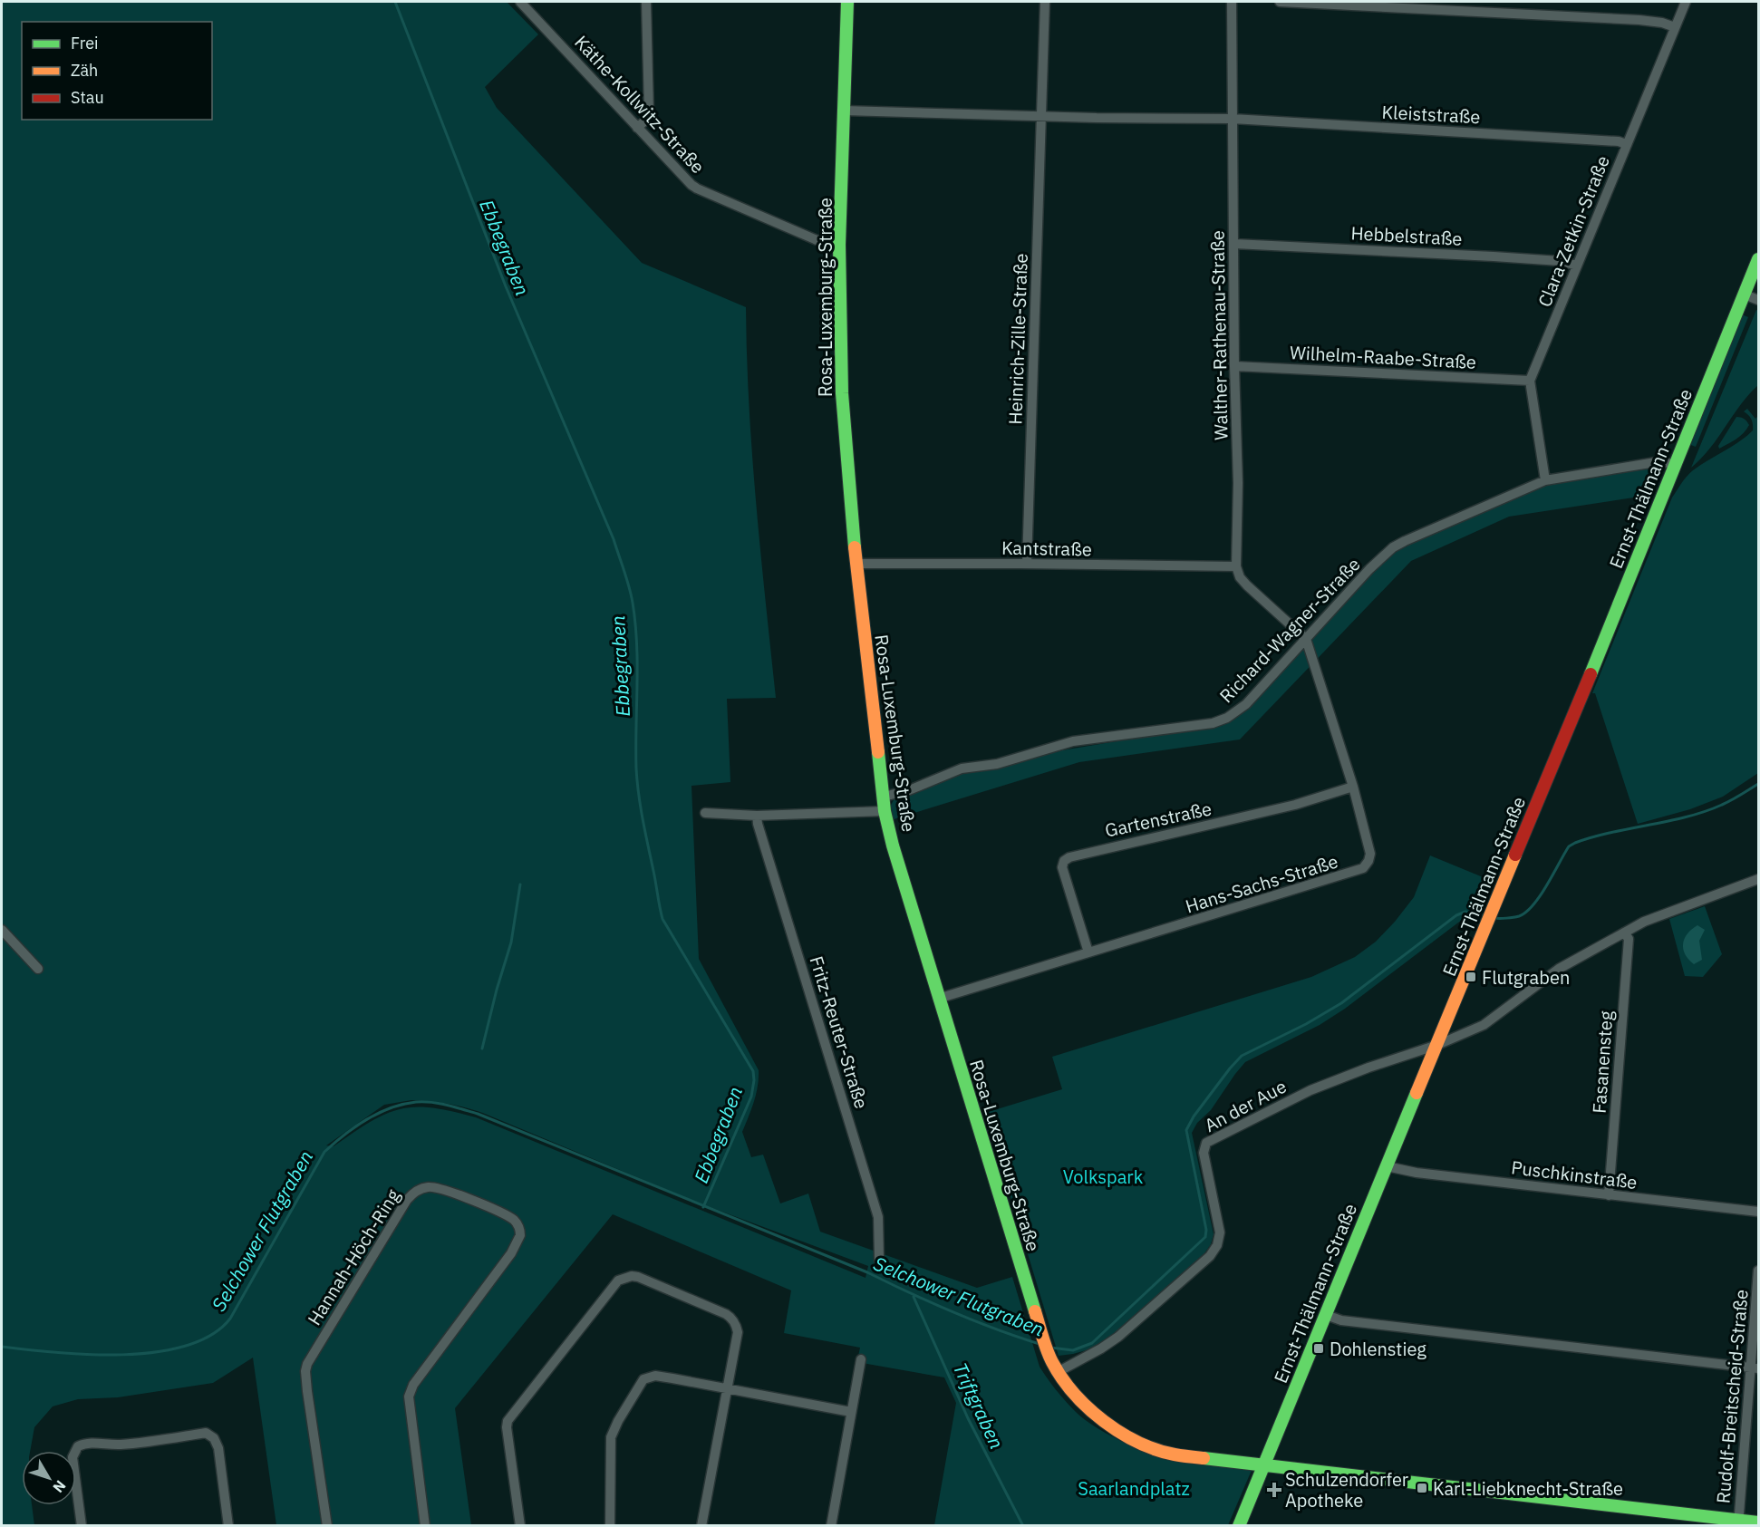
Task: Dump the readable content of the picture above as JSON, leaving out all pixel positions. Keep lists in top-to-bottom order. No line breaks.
{"streets":{"street":["Käthe-Kollwitz-Straße","Kleiststraße","Clara-Zetkin-Straße","Hebbelstraße","Rosa-Luxemburg-Straße","Walther-Rathenau-Straße","Heinrich-Zille-Straße","Wilhelm-Raabe-Straße","Ernst-Thälmann-Straße","Kantstraße","Richard-Wagner-Straße","Gartenstraße","Hans-Sachs-Straße","Fritz-Reuter-Straße","Fasanensteg","An der Aue","Puschkinstraße","Hannah-Höch-Ring","Rudolf-Breitscheid-Straße"]},"crossings":[["Käthe-Kollwitz-Straße","Rosa-Luxemburg-Straße"],["Kleiststraße","Clara-Zetkin-Straße"],["Kleiststraße","Walther-Rathenau-Straße"],["Clara-Zetkin-Straße","Hebbelstraße"],["Clara-Zetkin-Straße","Wilhelm-Raabe-Straße"],["Hebbelstraße","Walther-Rathenau-Straße"],["Rosa-Luxemburg-Straße","Ernst-Thälmann-Straße"],["Rosa-Luxemburg-Straße","Kantstraße"],["Rosa-Luxemburg-Straße","Richard-Wagner-Straße"],["Rosa-Luxemburg-Straße","Hans-Sachs-Straße"],["Rosa-Luxemburg-Straße","An der Aue"],["Walther-Rathenau-Straße","Wilhelm-Raabe-Straße"],["Walther-Rathenau-Straße","Kantstraße"],["Heinrich-Zille-Straße","Kantstraße"],["Ernst-Thälmann-Straße","Richard-Wagner-Straße"],["Ernst-Thälmann-Straße","An der Aue"],["Ernst-Thälmann-Straße","Puschkinstraße"],["Richard-Wagner-Straße","Hans-Sachs-Straße"],["Gartenstraße","Hans-Sachs-Straße"],["Fasanensteg","Puschkinstraße"]],"water":["Ebbegraben","Selchower Flutgraben","Triftgraben"],"parks":["Volkspark","Saarlandplatz"],"places":{"transit":["Flutgraben","Dohlenstieg","Karl-Liebknecht-Straße"],"health":["Schulzendorfer Apotheke"]},"legend":["Frei","Zäh","Stau"],"north":"bottom right"}
